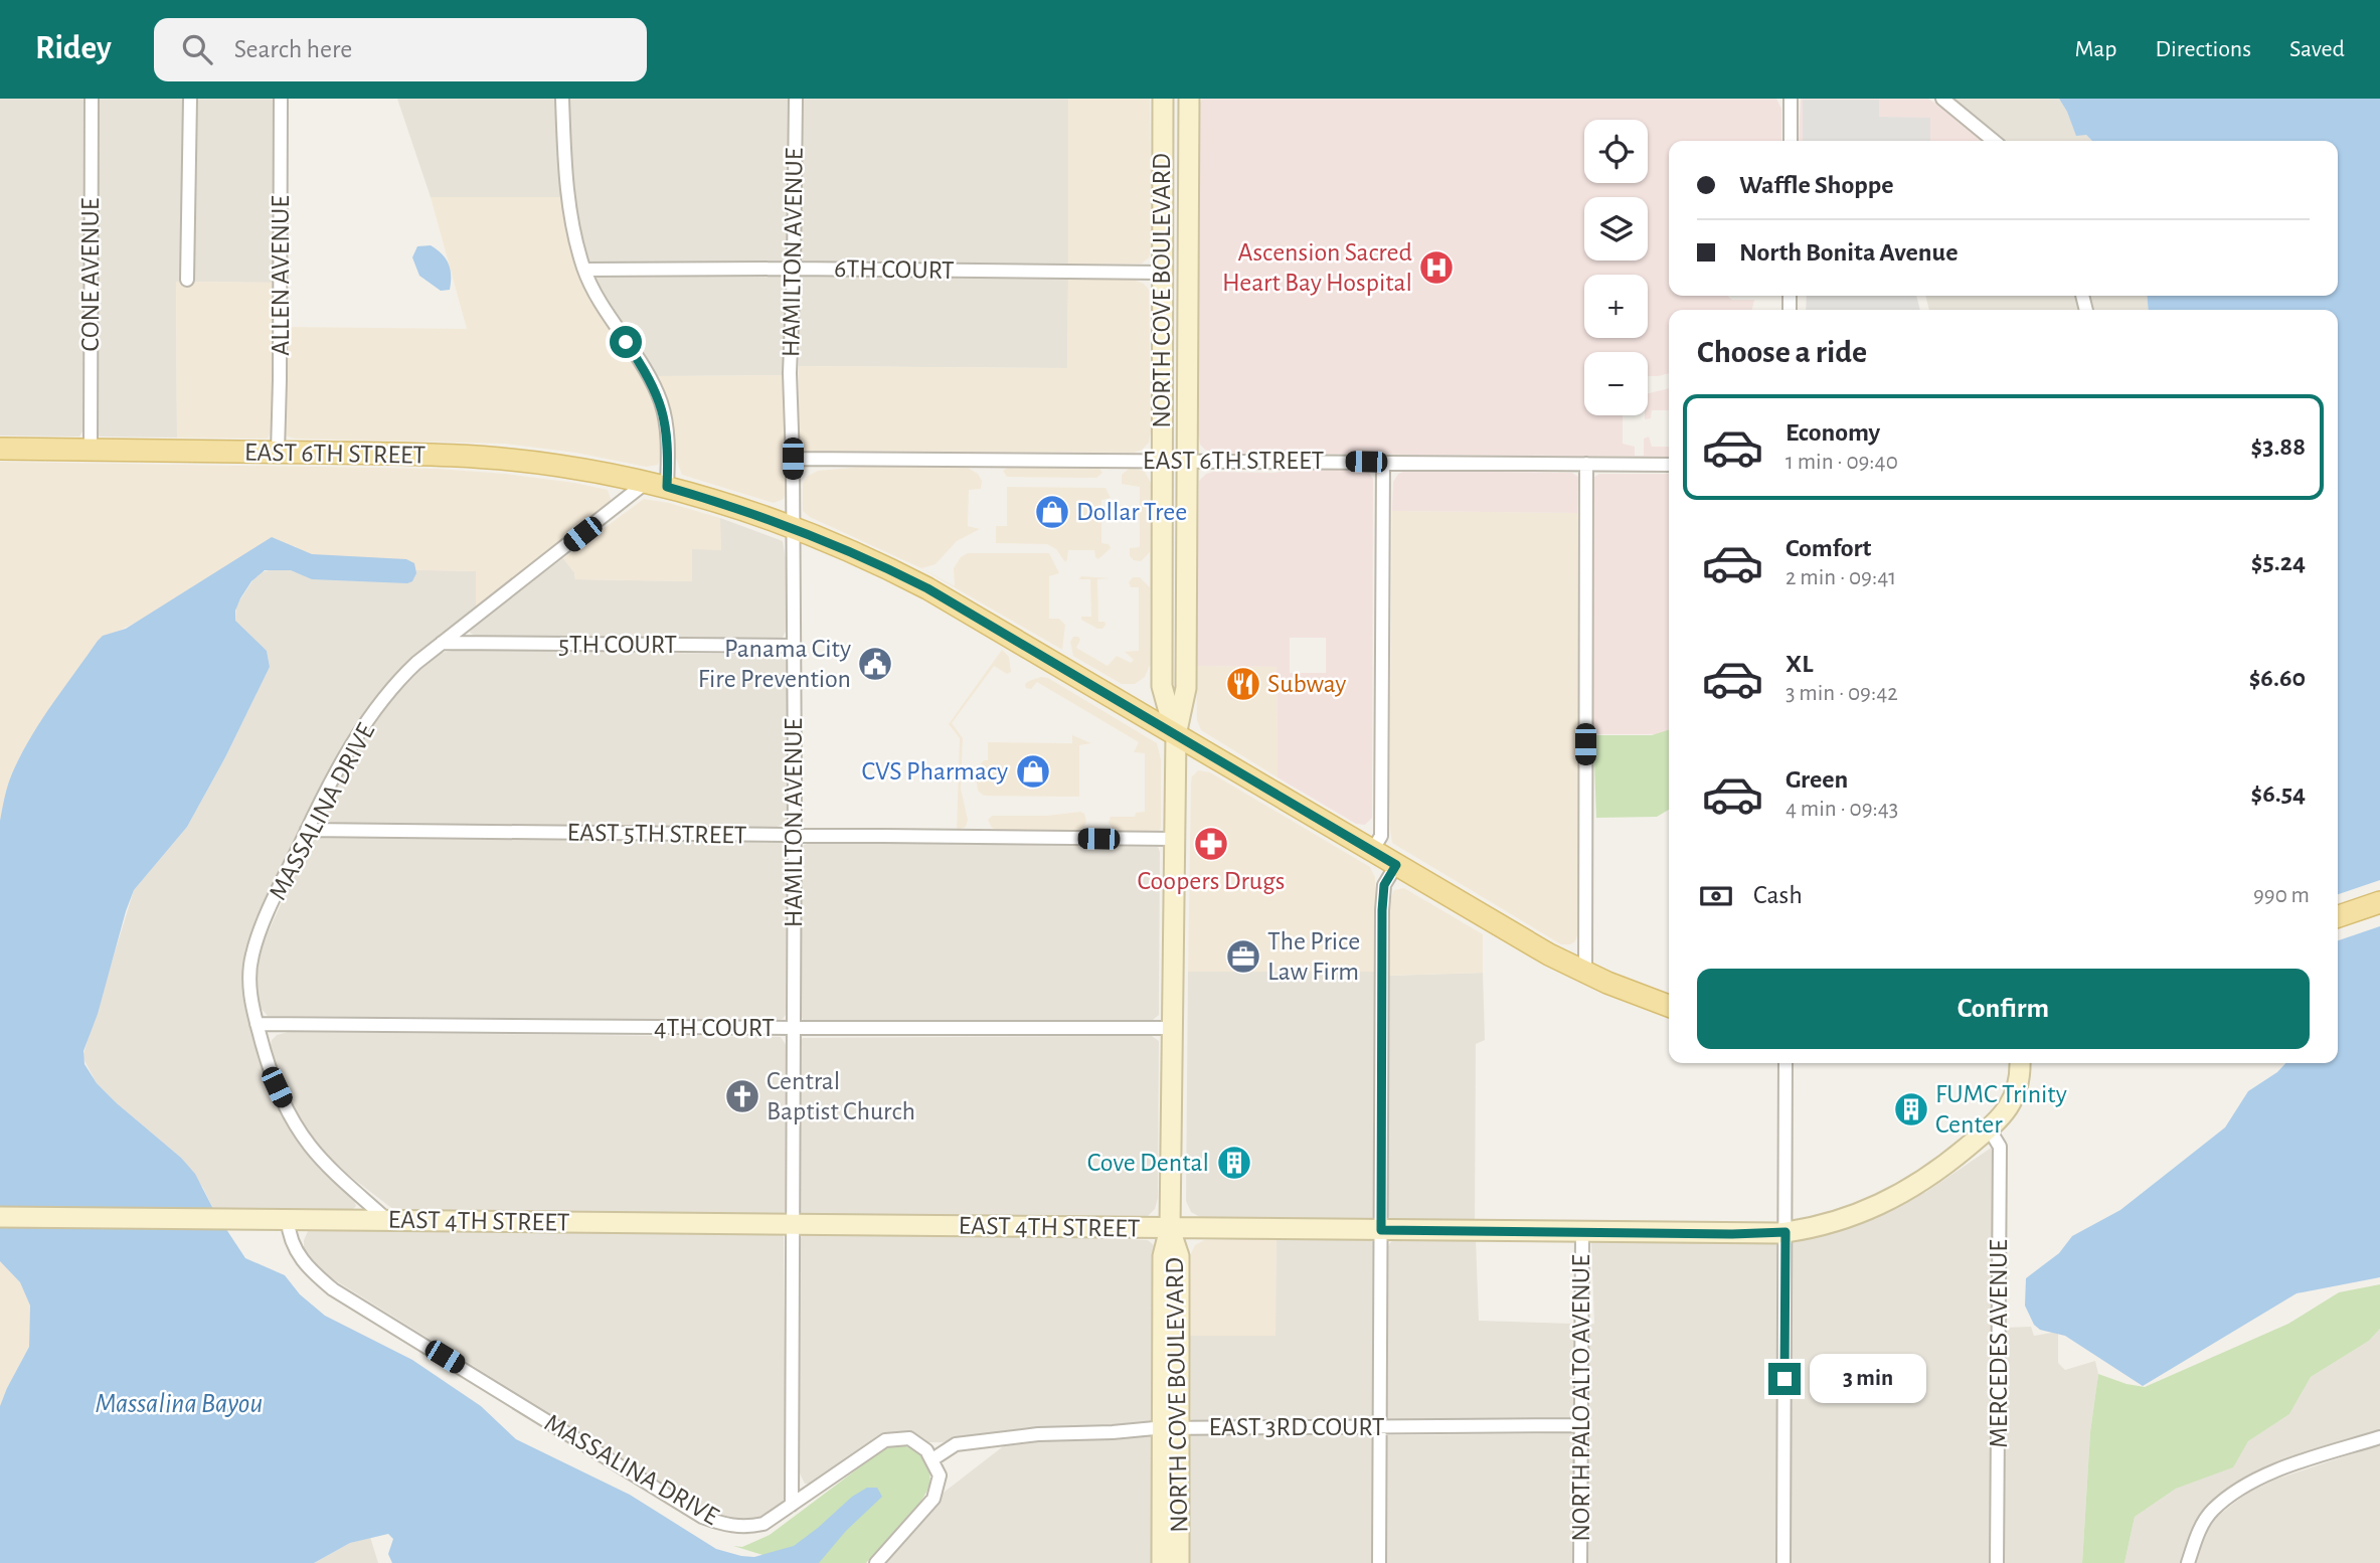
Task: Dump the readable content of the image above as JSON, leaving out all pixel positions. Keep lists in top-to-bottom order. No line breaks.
{"streets":{"main road":["EAST 6TH STREET"],"street":["HAMILTON AVENUE","6TH COURT","CONE AVENUE","ALLEN AVENUE","NORTH COVE BOULEVARD","5TH COURT","MASSALINA DRIVE","EAST 5TH STREET","4TH COURT","EAST 4TH STREET","MERCEDES AVENUE","NORTH PALO ALTO AVENUE","EAST 3RD COURT"]},"crossings":[["HAMILTON AVENUE","6TH COURT"],["HAMILTON AVENUE","EAST 6TH STREET"],["HAMILTON AVENUE","5TH COURT"],["HAMILTON AVENUE","MASSALINA DRIVE"],["HAMILTON AVENUE","EAST 5TH STREET"],["HAMILTON AVENUE","4TH COURT"],["HAMILTON AVENUE","EAST 4TH STREET"],["6TH COURT","NORTH COVE BOULEVARD"],["CONE AVENUE","EAST 6TH STREET"],["ALLEN AVENUE","EAST 6TH STREET"],["NORTH COVE BOULEVARD","EAST 6TH STREET"],["NORTH COVE BOULEVARD","EAST 5TH STREET"],["NORTH COVE BOULEVARD","4TH COURT"],["NORTH COVE BOULEVARD","EAST 4TH STREET"],["NORTH COVE BOULEVARD","EAST 3RD COURT"],["EAST 6TH STREET","MASSALINA DRIVE"],["5TH COURT","MASSALINA DRIVE"],["MASSALINA DRIVE","EAST 5TH STREET"],["MASSALINA DRIVE","4TH COURT"],["MASSALINA DRIVE","EAST 4TH STREET"],["MASSALINA DRIVE","EAST 3RD COURT"],["EAST 4TH STREET","MERCEDES AVENUE"],["EAST 4TH STREET","NORTH PALO ALTO AVENUE"],["NORTH PALO ALTO AVENUE","EAST 3RD COURT"]],"water":["Massalina Bayou"],"places":{"hospital":["Ascension Sacred Heart Bay Hospital"],"shop":["Dollar Tree","CVS Pharmacy"],"public building":["Panama City Fire Prevention"],"restaurant":["Subway"],"pharmacy":["Coopers Drugs"],"office":["The Price Law Firm"],"church":["Central Baptist Church"],"building":["FUMC Trinity Center","Cove Dental"]},"page":{"header":"Ridey","search":"Search here","nav":["Map","Directions","Saved"],"map_buttons":["+","−"],"banner":["Waffle Shoppe","North Bonita Avenue"],"heading":"Choose a ride","list":[{"name":"Economy","note":"1 min · 09:40","value":"$3.88"},{"name":"Comfort","note":"2 min · 09:41","value":"$5.24"},{"name":"XL","note":"3 min · 09:42","value":"$6.60"},{"name":"Green","note":"4 min · 09:43","value":"$6.54"}],"pay":["Cash","990 m"],"buttons":"Confirm","bubble":"3 min"}}
